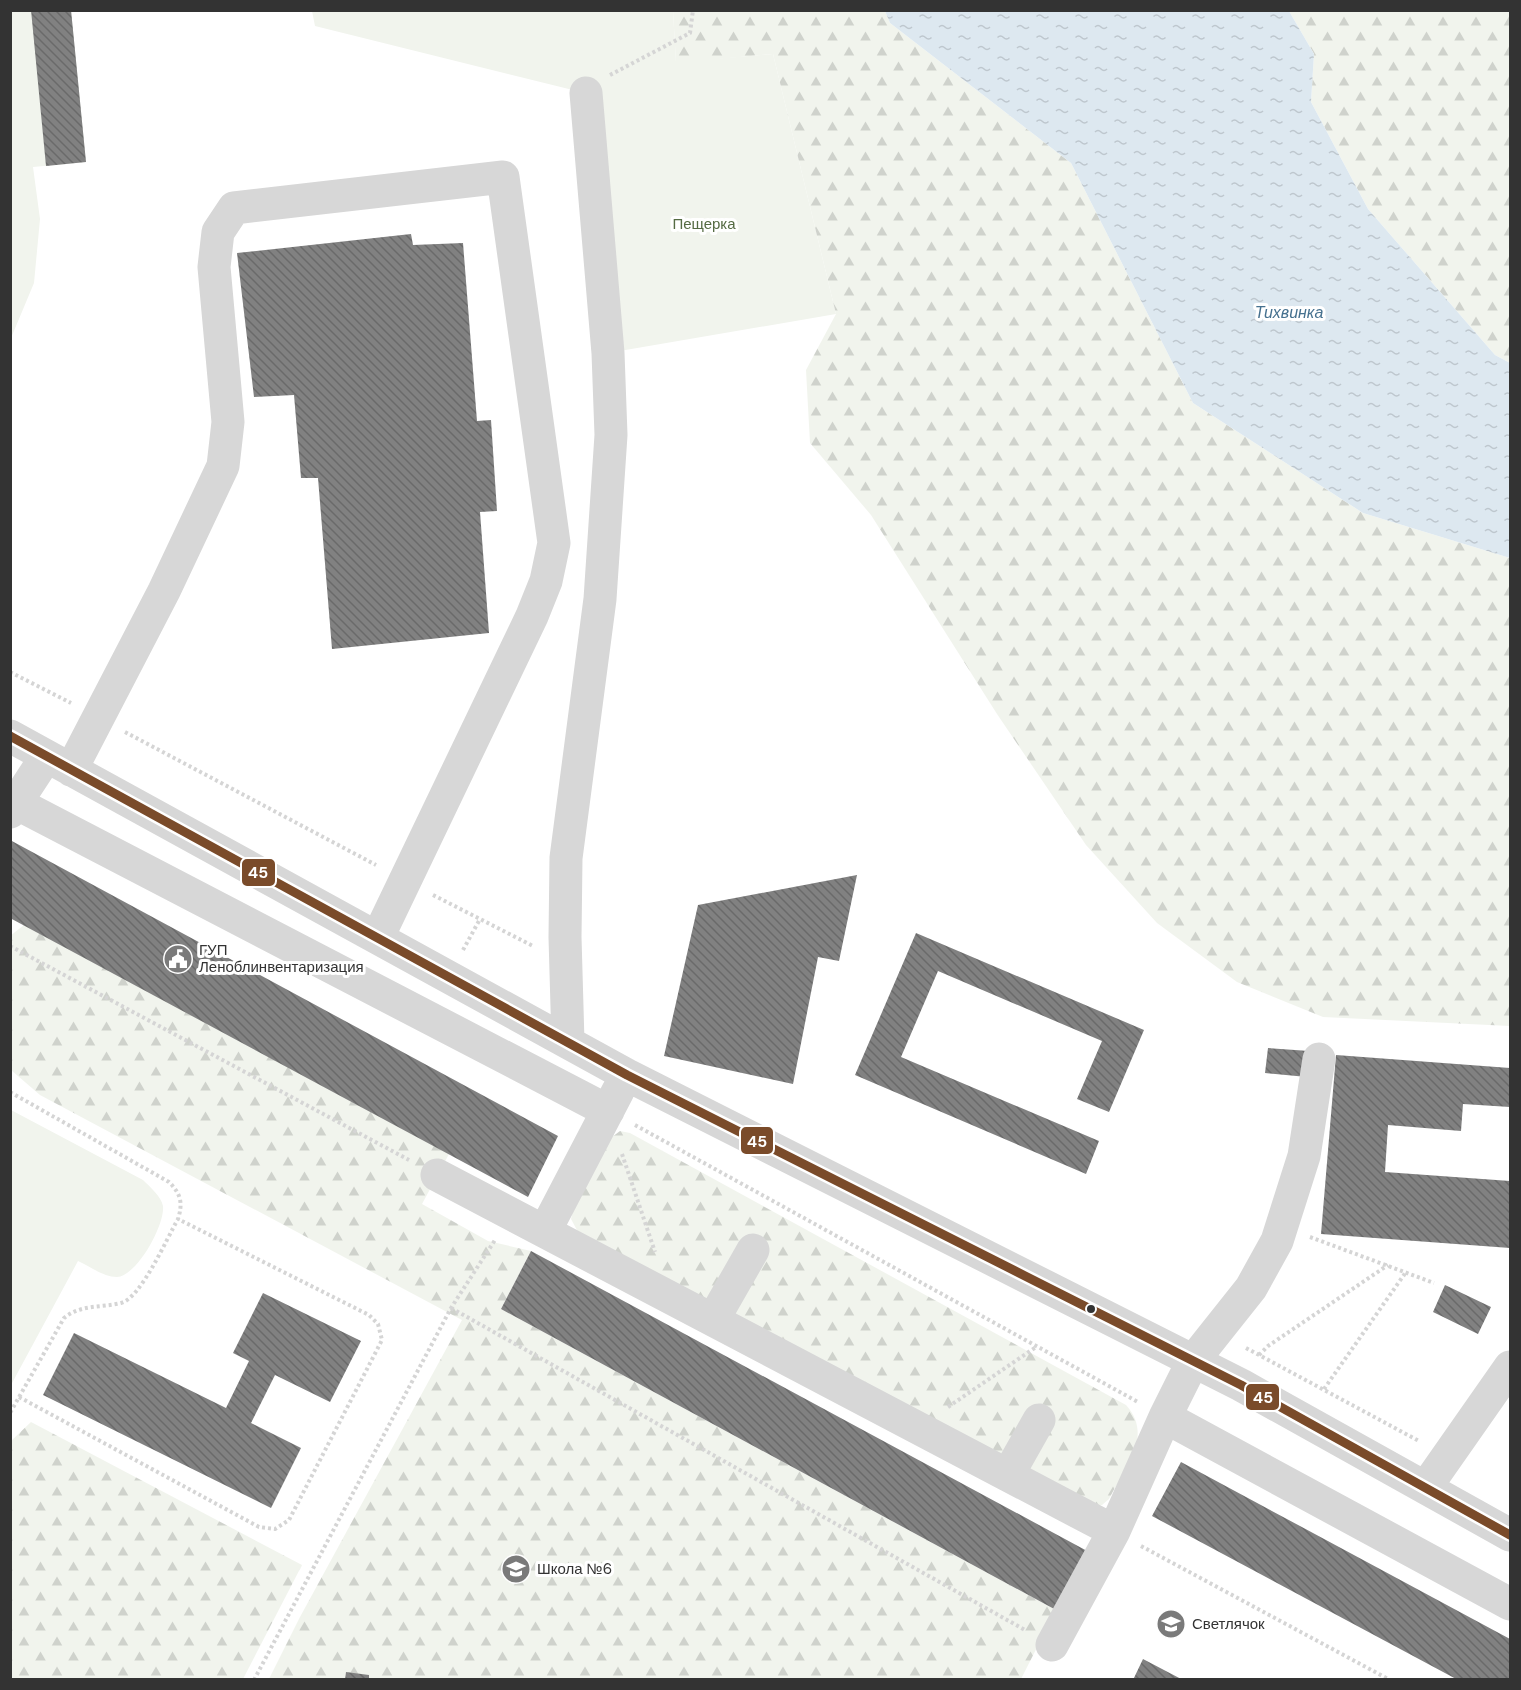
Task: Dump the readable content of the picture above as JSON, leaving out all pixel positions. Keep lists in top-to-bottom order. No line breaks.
{"water":["Тихвинка"],"parks":["Пещерка"],"places":{"public building":["ГУП Леноблинвентаризация"],"school or university":["Школа №6","Светлячок"]},"lines":["transit line 45"]}
